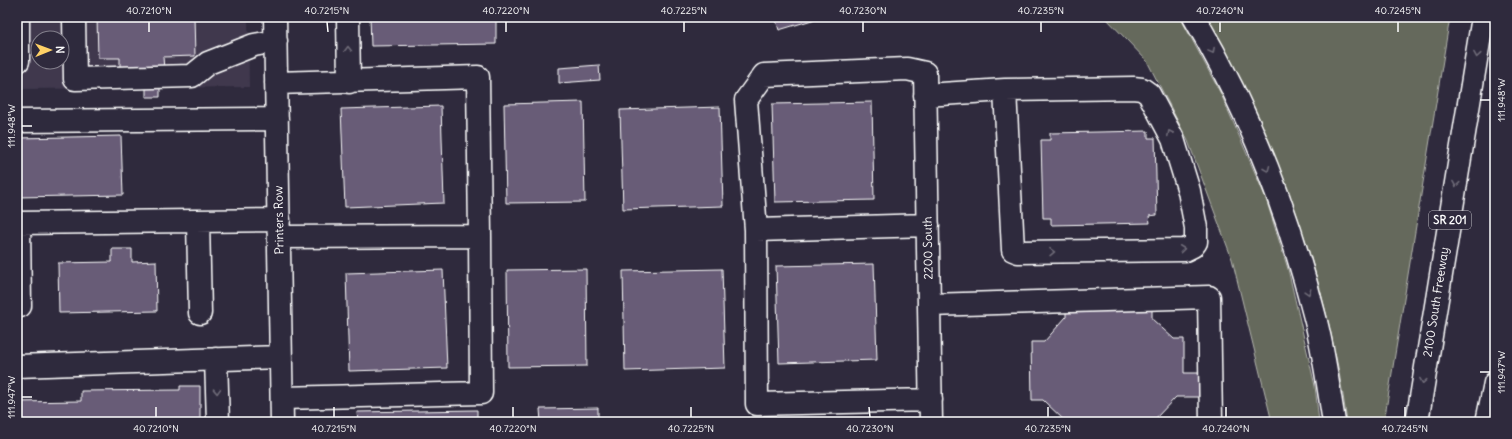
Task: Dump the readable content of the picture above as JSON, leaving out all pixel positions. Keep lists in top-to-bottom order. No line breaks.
{"streets":{"main road":["Printers Row","SR 201","2200 South","2100 South Freeway"]},"one_way":["2100 South Freeway"],"north":"right","coordinates":["40.7210°N","40.7215°N","40.7220°N","40.7225°N","40.7230°N","40.7235°N","40.7240°N","40.7245°N","111.948°W","111.947°W"]}
